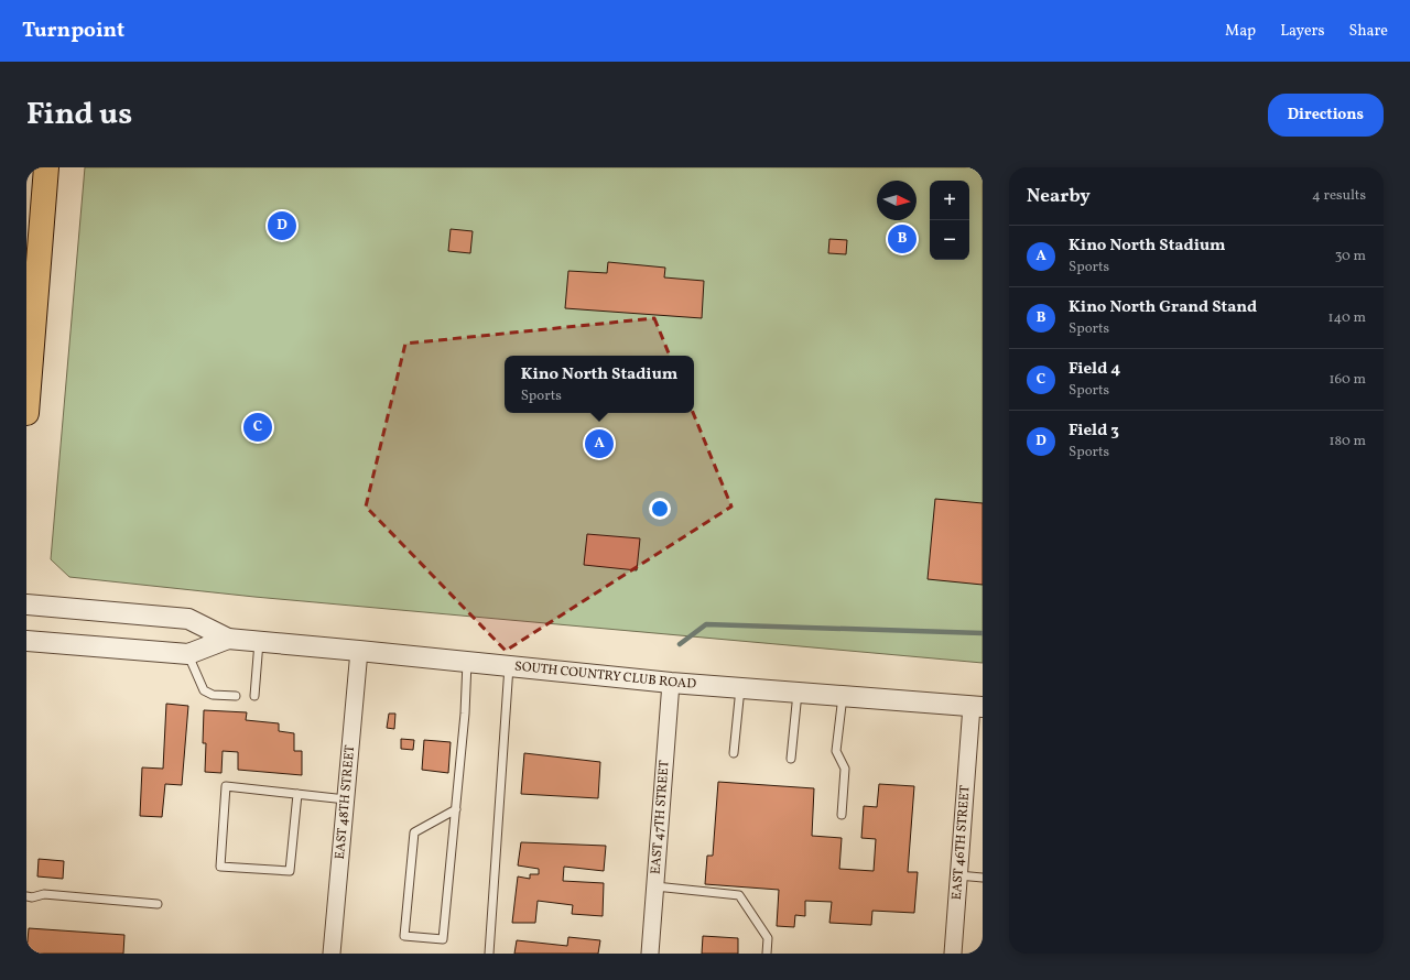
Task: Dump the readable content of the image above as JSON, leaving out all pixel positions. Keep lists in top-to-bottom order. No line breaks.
{"streets":{"street":["SOUTH COUNTRY CLUB ROAD","EAST 48TH STREET","EAST 47TH STREET","EAST 46TH STREET"]},"crossings":[["SOUTH COUNTRY CLUB ROAD","EAST 48TH STREET"],["SOUTH COUNTRY CLUB ROAD","EAST 47TH STREET"],["SOUTH COUNTRY CLUB ROAD","EAST 46TH STREET"]],"north":"right","page":{"header":"Turnpoint","nav":["Map","Layers","Share"],"title":"Find us","buttons":"Directions","heading":["Nearby","4 results"],"map_buttons":["+","−"],"pins":["D","B","C","A"],"list":[{"mark":"A","name":"Kino North Stadium","note":"Sports","value":"30 m"},{"mark":"B","name":"Kino North Grand Stand","note":"Sports","value":"140 m"},{"mark":"C","name":"Field 4","note":"Sports","value":"160 m"},{"mark":"D","name":"Field 3","note":"Sports","value":"180 m"}],"popup":["Kino North Stadium","Sports"]}}
